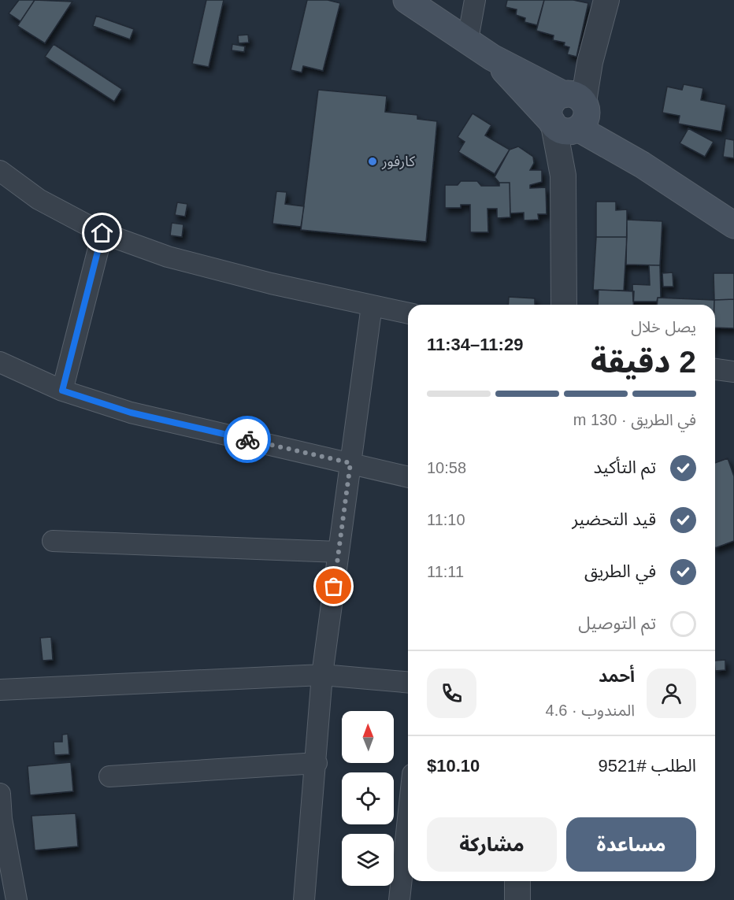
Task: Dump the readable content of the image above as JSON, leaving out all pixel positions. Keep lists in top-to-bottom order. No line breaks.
{"places":["كارفور"],"north":"top","page":{"heading":["2 دقيقة","يصل خلال","11:29–11:34"],"panel":["أحمد","المندوب · 4.6","الطلب #9521","$10.10"],"bar":"في الطريق · 130 m","list":[["تم التأكيد","10:58"],["قيد التحضير","11:10"],["في الطريق","11:11"],"تم التوصيل"],"buttons":["مساعدة","مشاركة"]}}
